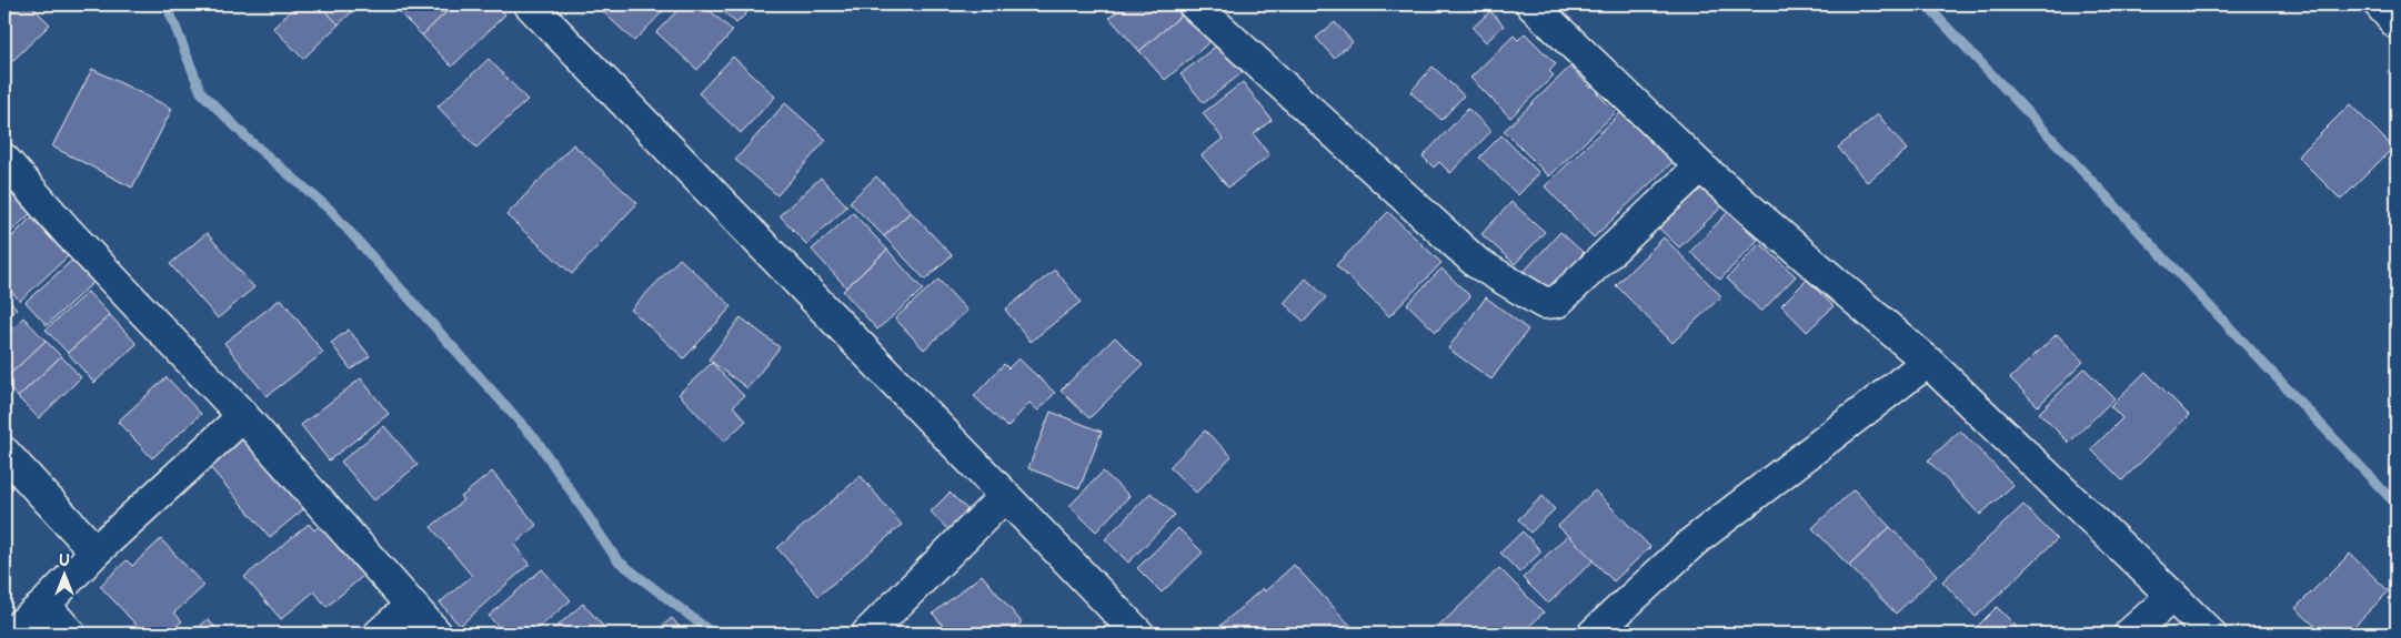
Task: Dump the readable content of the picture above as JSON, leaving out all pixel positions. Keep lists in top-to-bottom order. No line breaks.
{"north":"top"}
